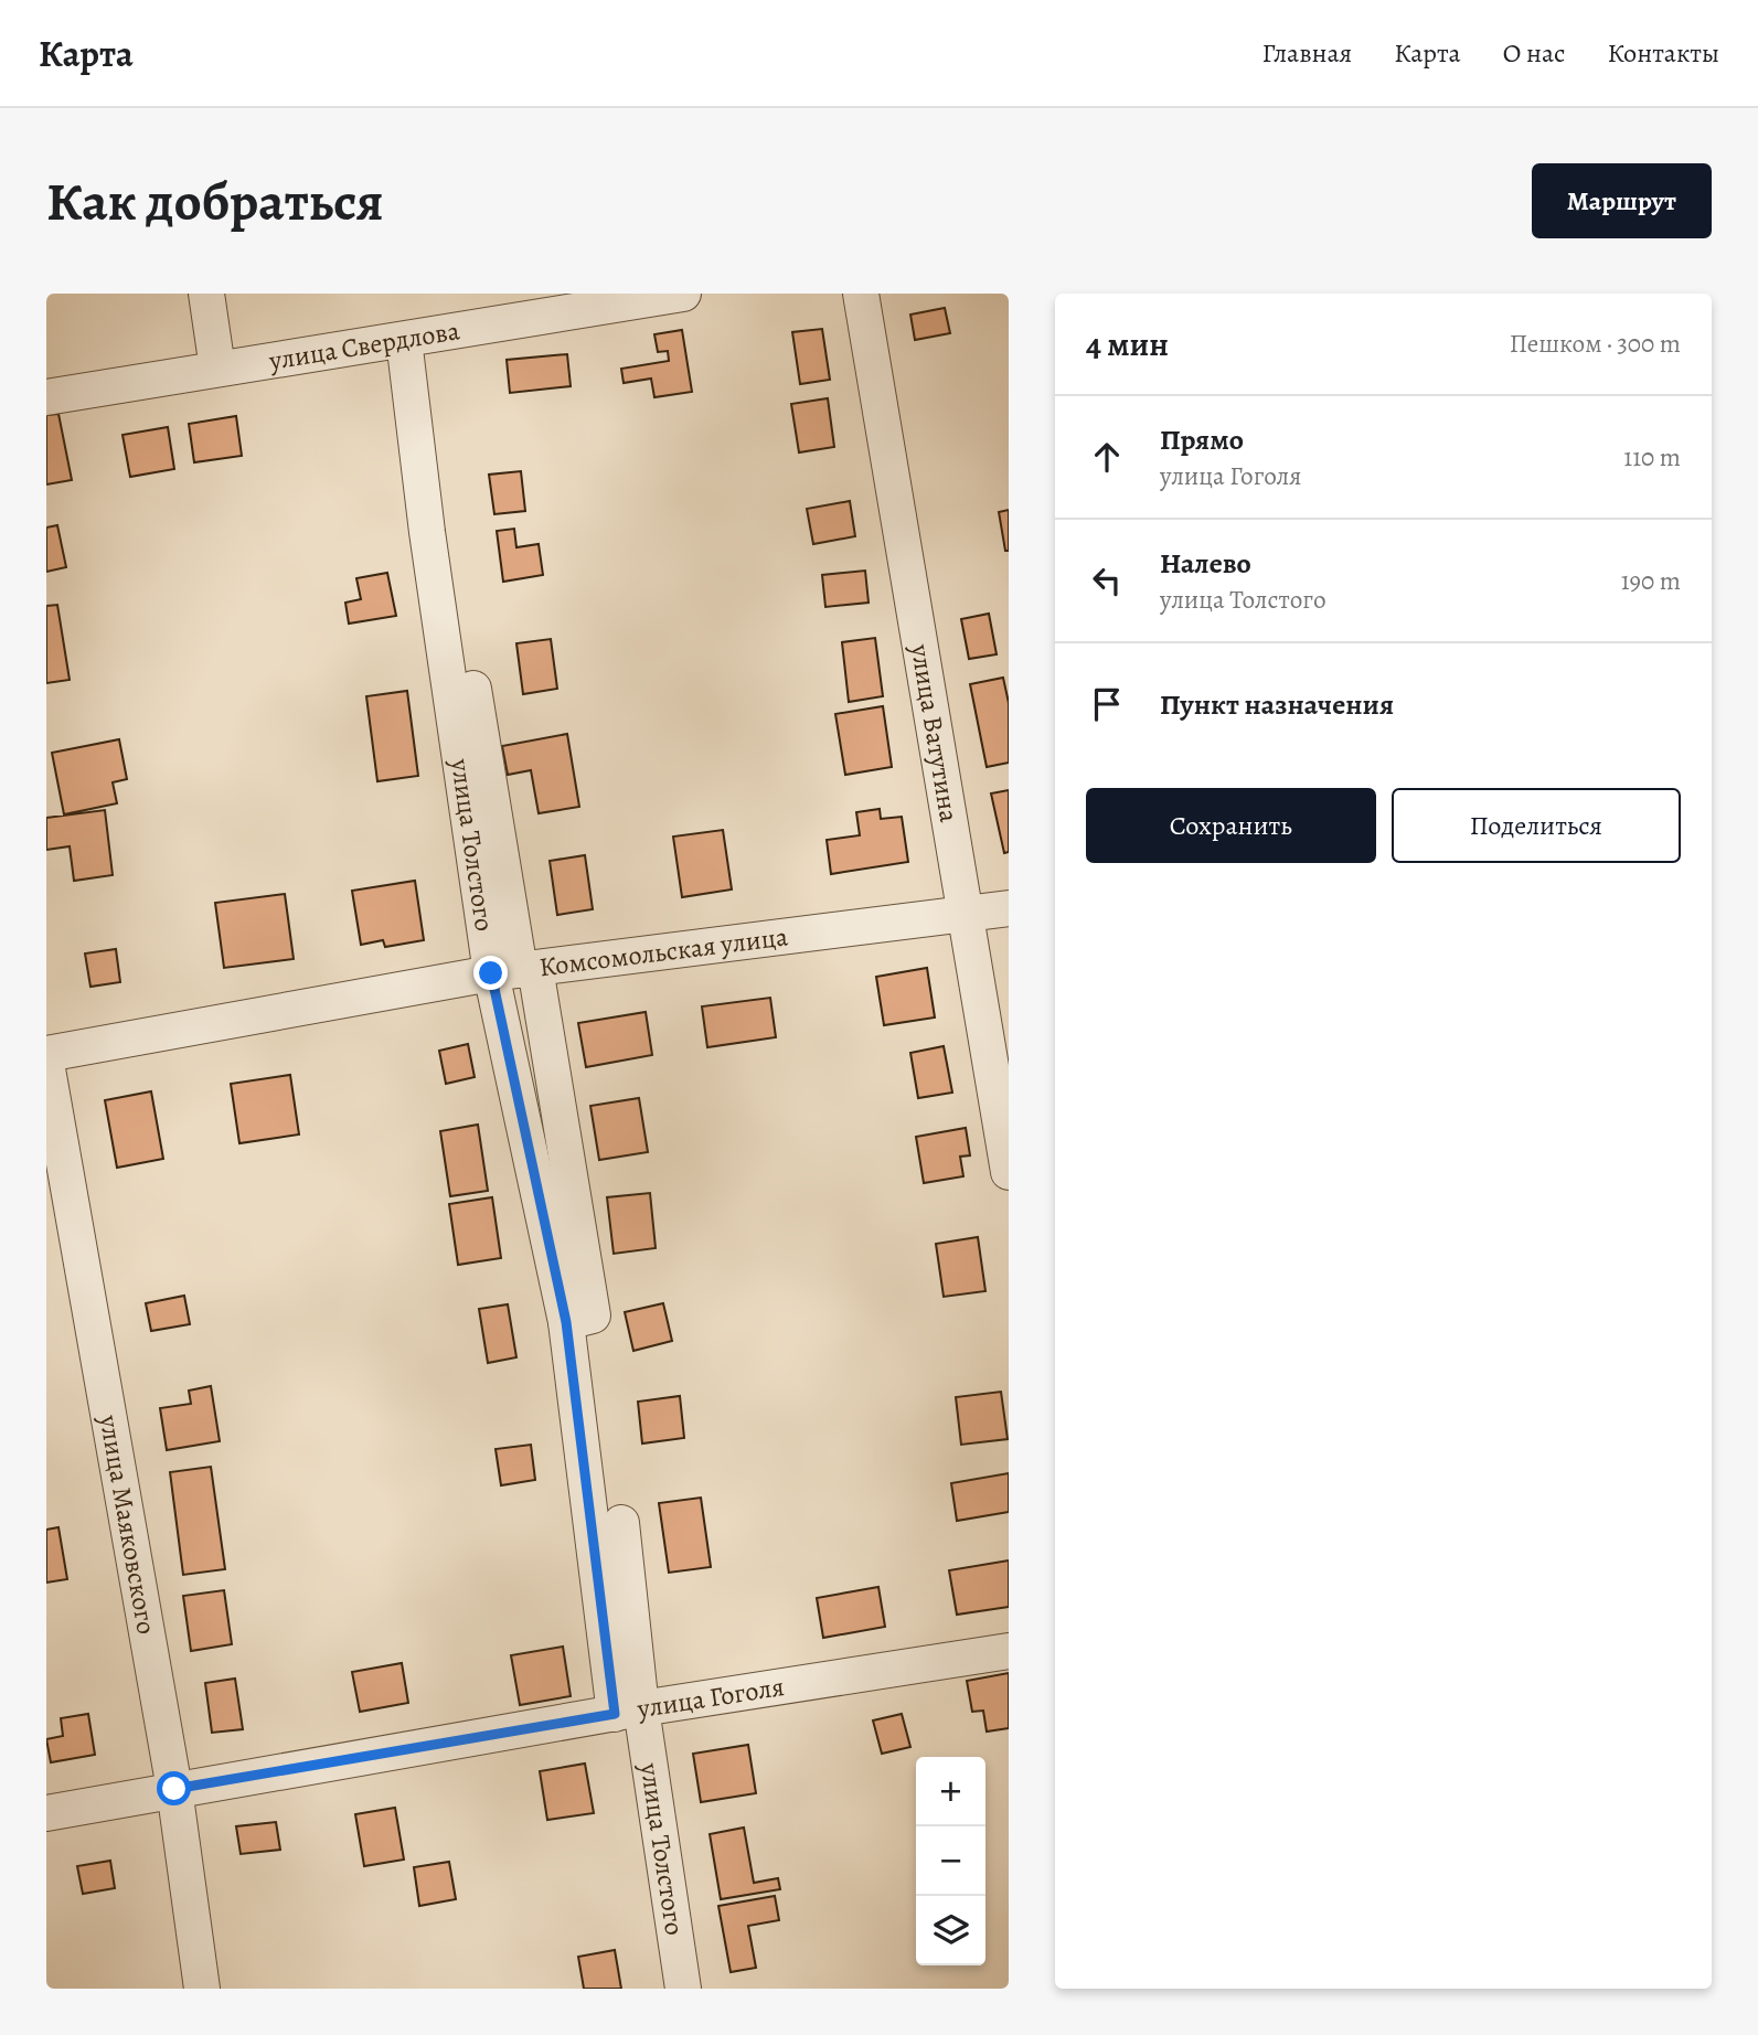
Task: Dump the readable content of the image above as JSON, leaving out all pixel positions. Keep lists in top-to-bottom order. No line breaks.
{"streets":{"street":["улица Свердлова","улица Ватутина","улица Толстого","Комсомольская улица","улица Маяковского","улица Гоголя"]},"crossings":[["улица Свердлова","улица Толстого"],["улица Ватутина","Комсомольская улица"],["улица Толстого","Комсомольская улица"],["улица Толстого","улица Гоголя"],["улица Маяковского","улица Гоголя"]],"page":{"header":"Карта","nav":["Главная","Карта","О нас","Контакты"],"buttons":["Маршрут",["Сохранить","Поделиться"]],"title":"Как добраться","heading":["4 мин","Пешком · 300 m"],"list":[["Прямо","улица Гоголя","110 m"],["Налево","улица Толстого","190 m"],"Пункт назначения"],"map_buttons":["+","−"]}}
